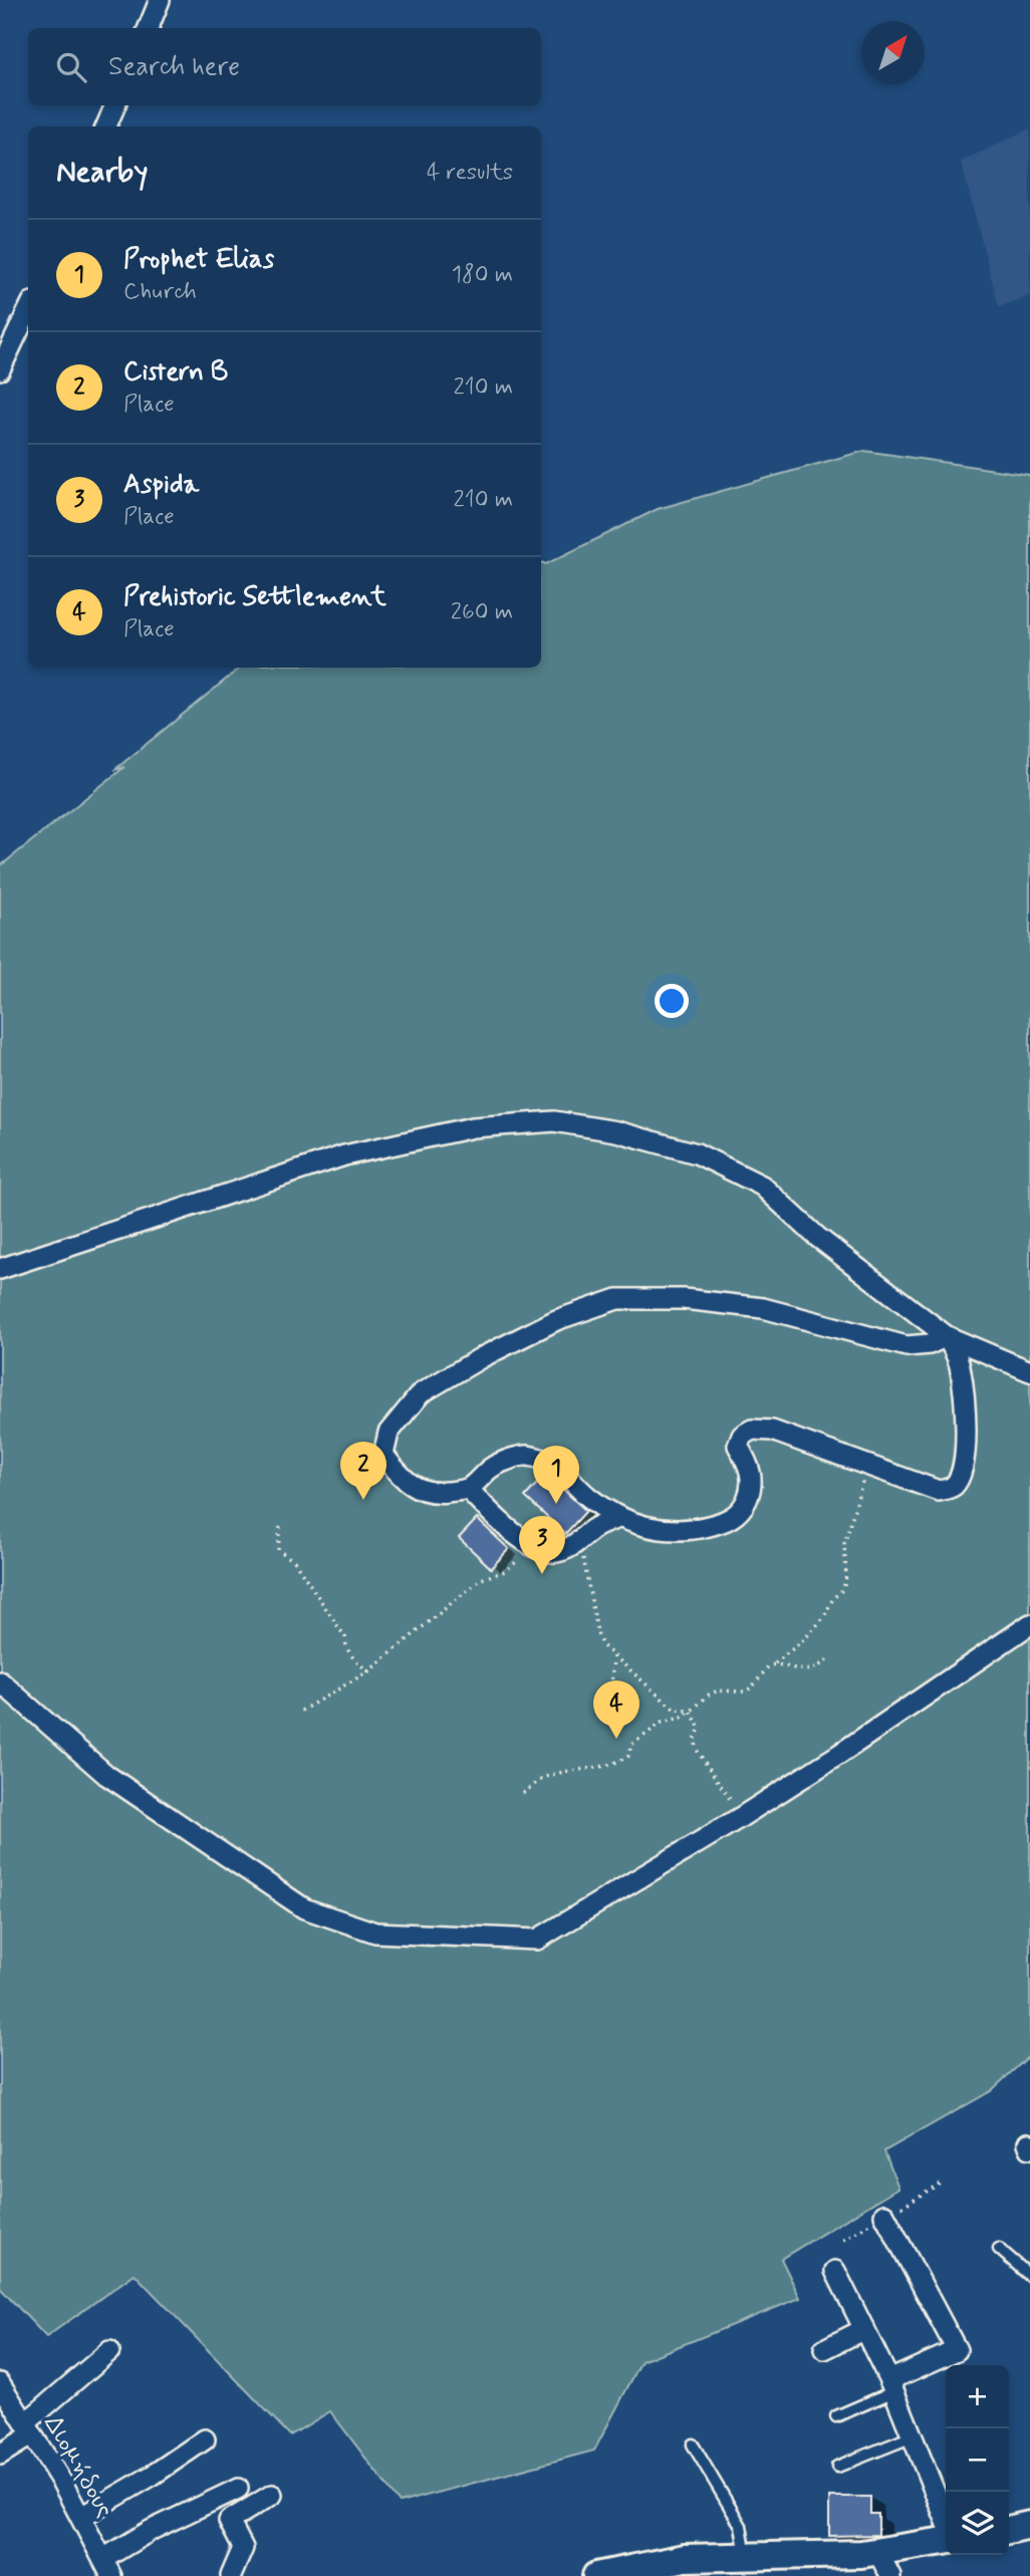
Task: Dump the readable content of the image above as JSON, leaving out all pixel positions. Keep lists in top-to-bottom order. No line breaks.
{"streets":{"street":["Διομήδους"]},"north":"top right","page":{"search":"Search here","heading":["Nearby","4 results"],"list":[{"mark":"1","name":"Prophet Elias","note":"Church","value":"180 m"},{"mark":"2","name":"Cistern B","note":"Place","value":"210 m"},{"mark":"3","name":"Aspida","note":"Place","value":"210 m"},{"mark":"4","name":"Prehistoric Settlement","note":"Place","value":"260 m"}],"pins":["2","1","3","4"],"map_buttons":["+","−"]}}
